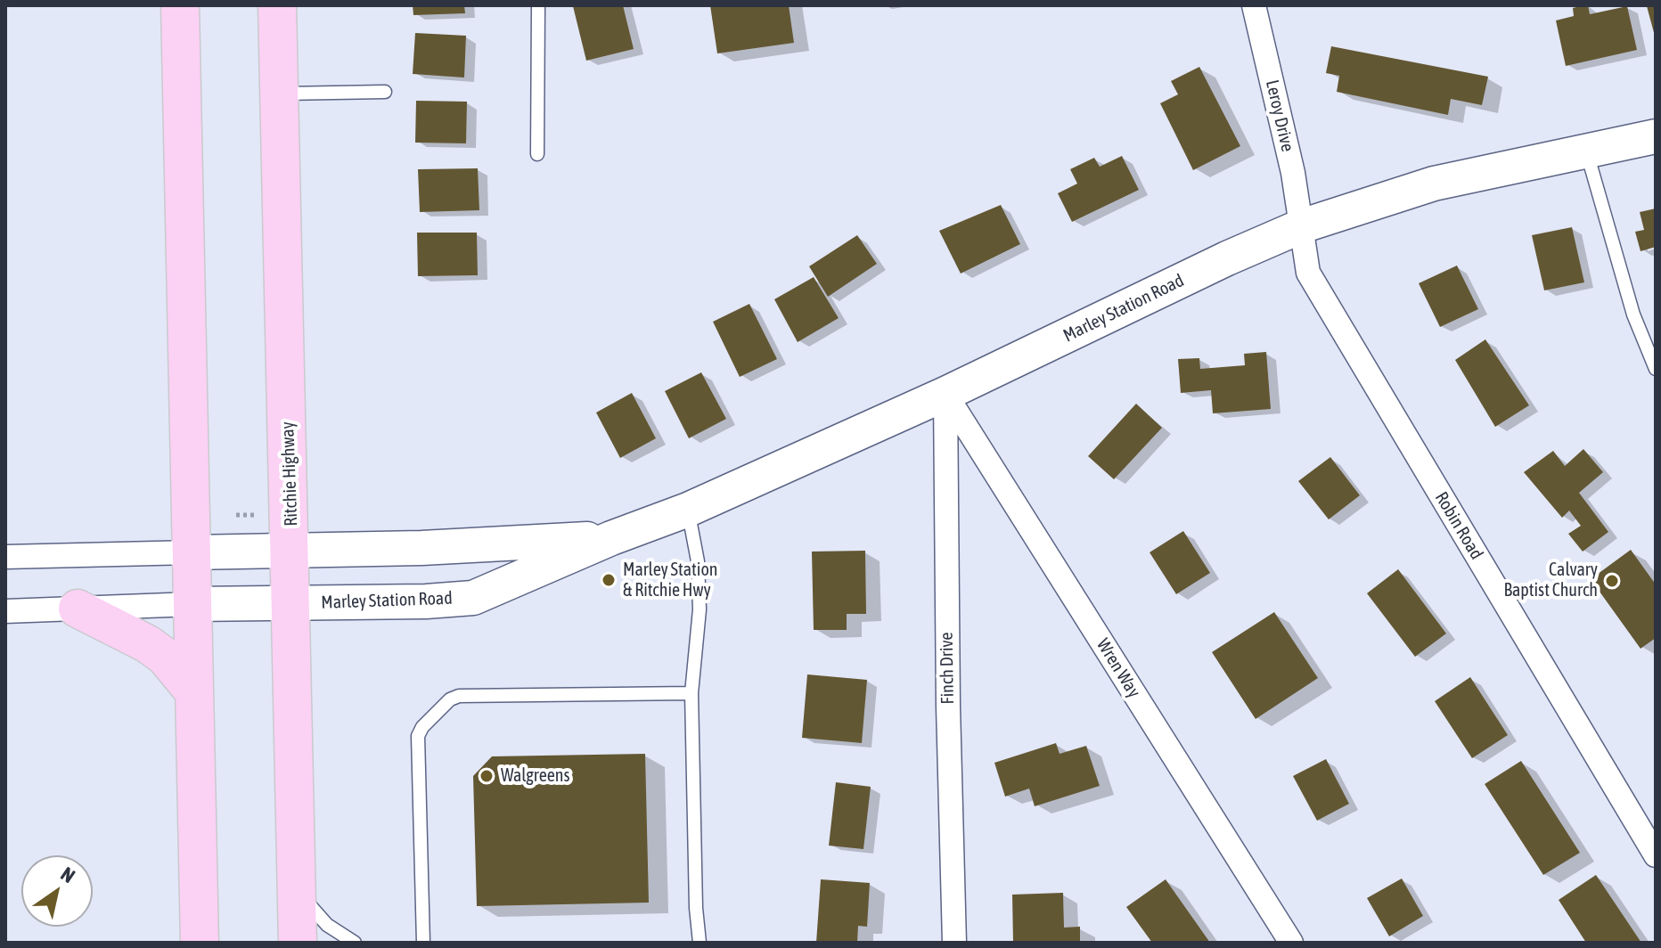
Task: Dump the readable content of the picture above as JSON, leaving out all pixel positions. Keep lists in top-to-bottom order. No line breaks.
{"streets":{"main road":["Marley Station Road","Ritchie Highway"],"street":["Leroy Drive","Robin Road","Finch Drive","Wren Way"]},"crossings":[["Leroy Drive","Marley Station Road"],["Leroy Drive","Robin Road"],["Marley Station Road","Ritchie Highway"],["Marley Station Road","Robin Road"],["Marley Station Road","Finch Drive"],["Marley Station Road","Wren Way"],["Finch Drive","Wren Way"]],"places":["Marley Station & Ritchie Hwy","Calvary Baptist Church","Walgreens"],"north":"top right"}
